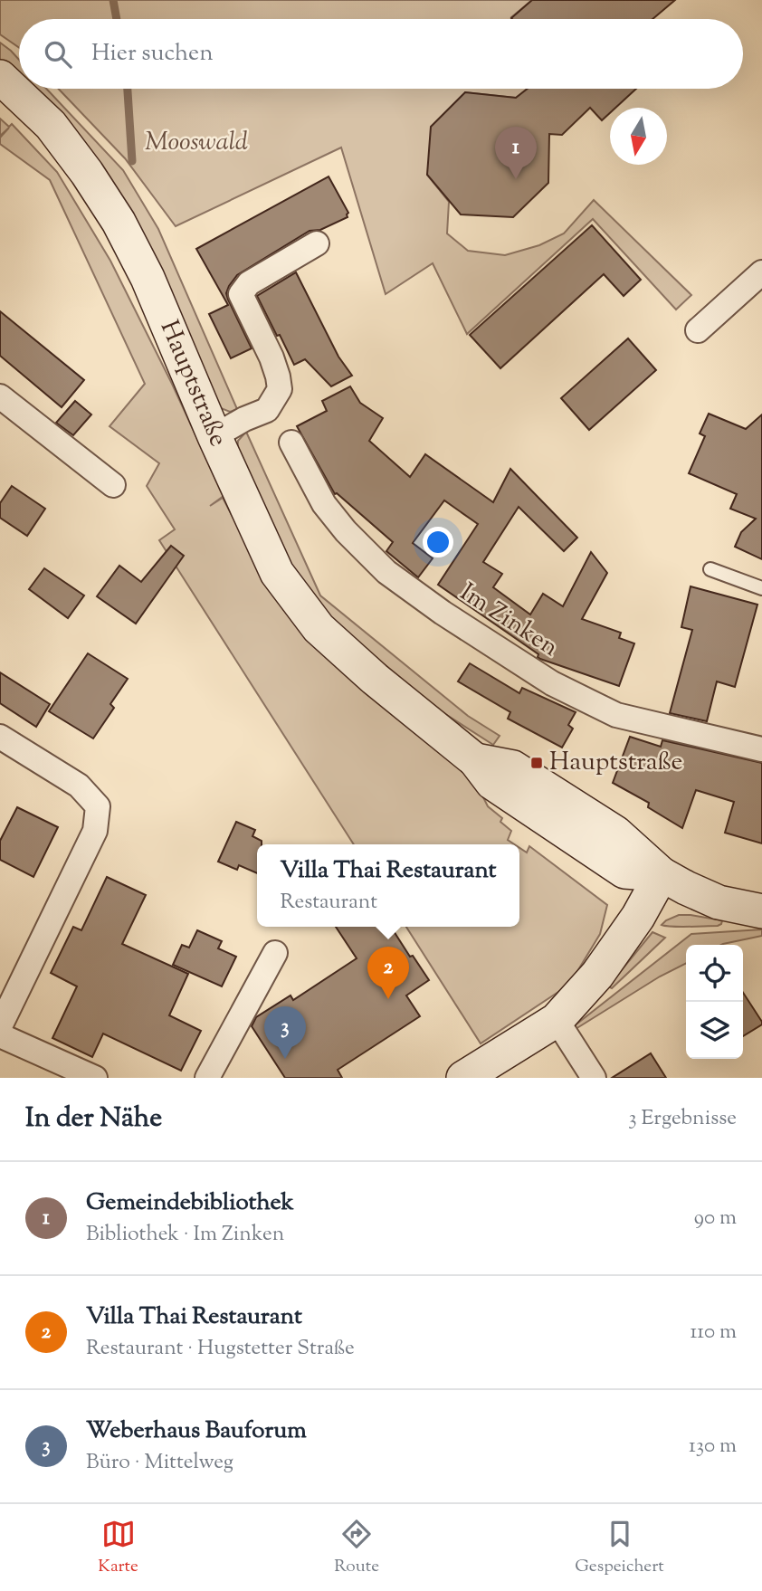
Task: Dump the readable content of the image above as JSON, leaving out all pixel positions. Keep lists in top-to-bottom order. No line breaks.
{"streets":{"street":["Hauptstraße","Im Zinken"]},"parks":["Mooswald"],"places":{"transit":["Hauptstraße"]},"north":"bottom","page":{"search":"Hier suchen","pins":["1","2","3"],"popup":["Villa Thai Restaurant","Restaurant"],"heading":["In der Nähe","3 Ergebnisse"],"list":[{"mark":"1","name":"Gemeindebibliothek","note":"Bibliothek · Im Zinken","value":"90 m"},{"mark":"2","name":"Villa Thai Restaurant","note":"Restaurant · Hugstetter Straße","value":"110 m"},{"mark":"3","name":"Weberhaus Bauforum","note":"Büro · Mittelweg","value":"130 m"}],"nav":["Karte","Route","Gespeichert"]}}
